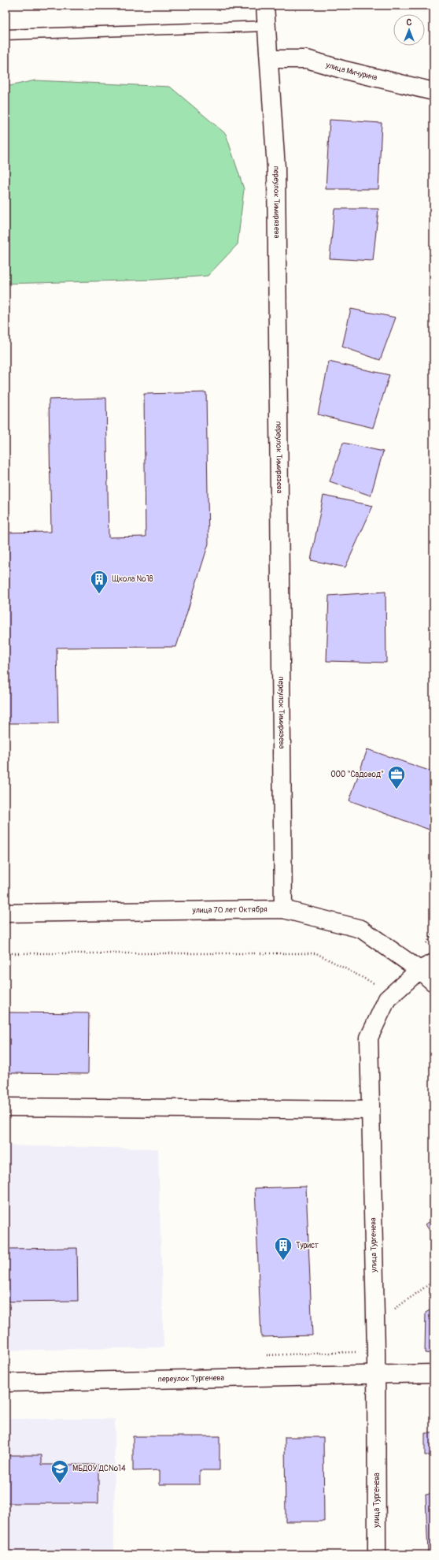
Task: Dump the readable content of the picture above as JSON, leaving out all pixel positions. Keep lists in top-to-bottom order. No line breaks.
{"streets":{"street":["улица Мичурина","переулок Тимирязева","улица 70 лет Октября","улица Тургенева","переулок Тургенева"]},"crossings":[["улица Мичурина","переулок Тимирязева"],["переулок Тимирязева","улица 70 лет Октября"],["улица 70 лет Октября","улица Тургенева"],["улица Тургенева","переулок Тургенева"]],"places":{"building":["Щкола №18","Турист"],"office":["ООО \"Садовод\""],"school or university":["МБДОУ ДС№14"]},"north":"top"}
